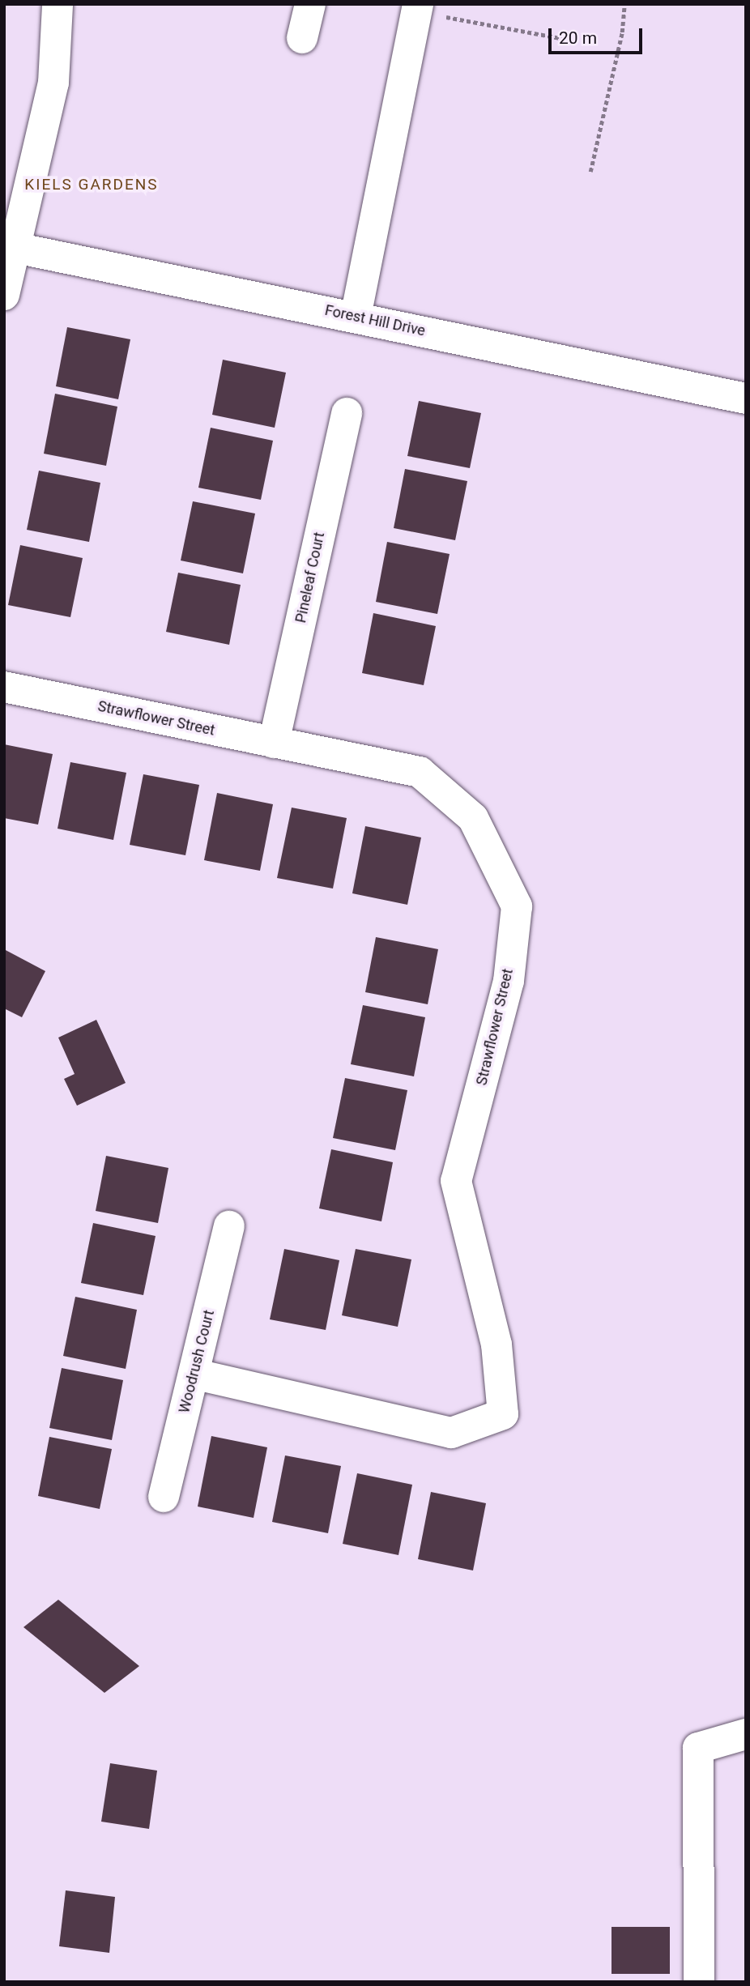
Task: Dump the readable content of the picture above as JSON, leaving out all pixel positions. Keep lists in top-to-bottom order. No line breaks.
{"streets":{"street":["Forest Hill Drive","Pineleaf Court","Strawflower Street","Woodrush Court"]},"crossings":[["Pineleaf Court","Strawflower Street"],["Strawflower Street","Woodrush Court"]],"districts":["KIELS GARDENS"],"scale_bar":"20 m"}
